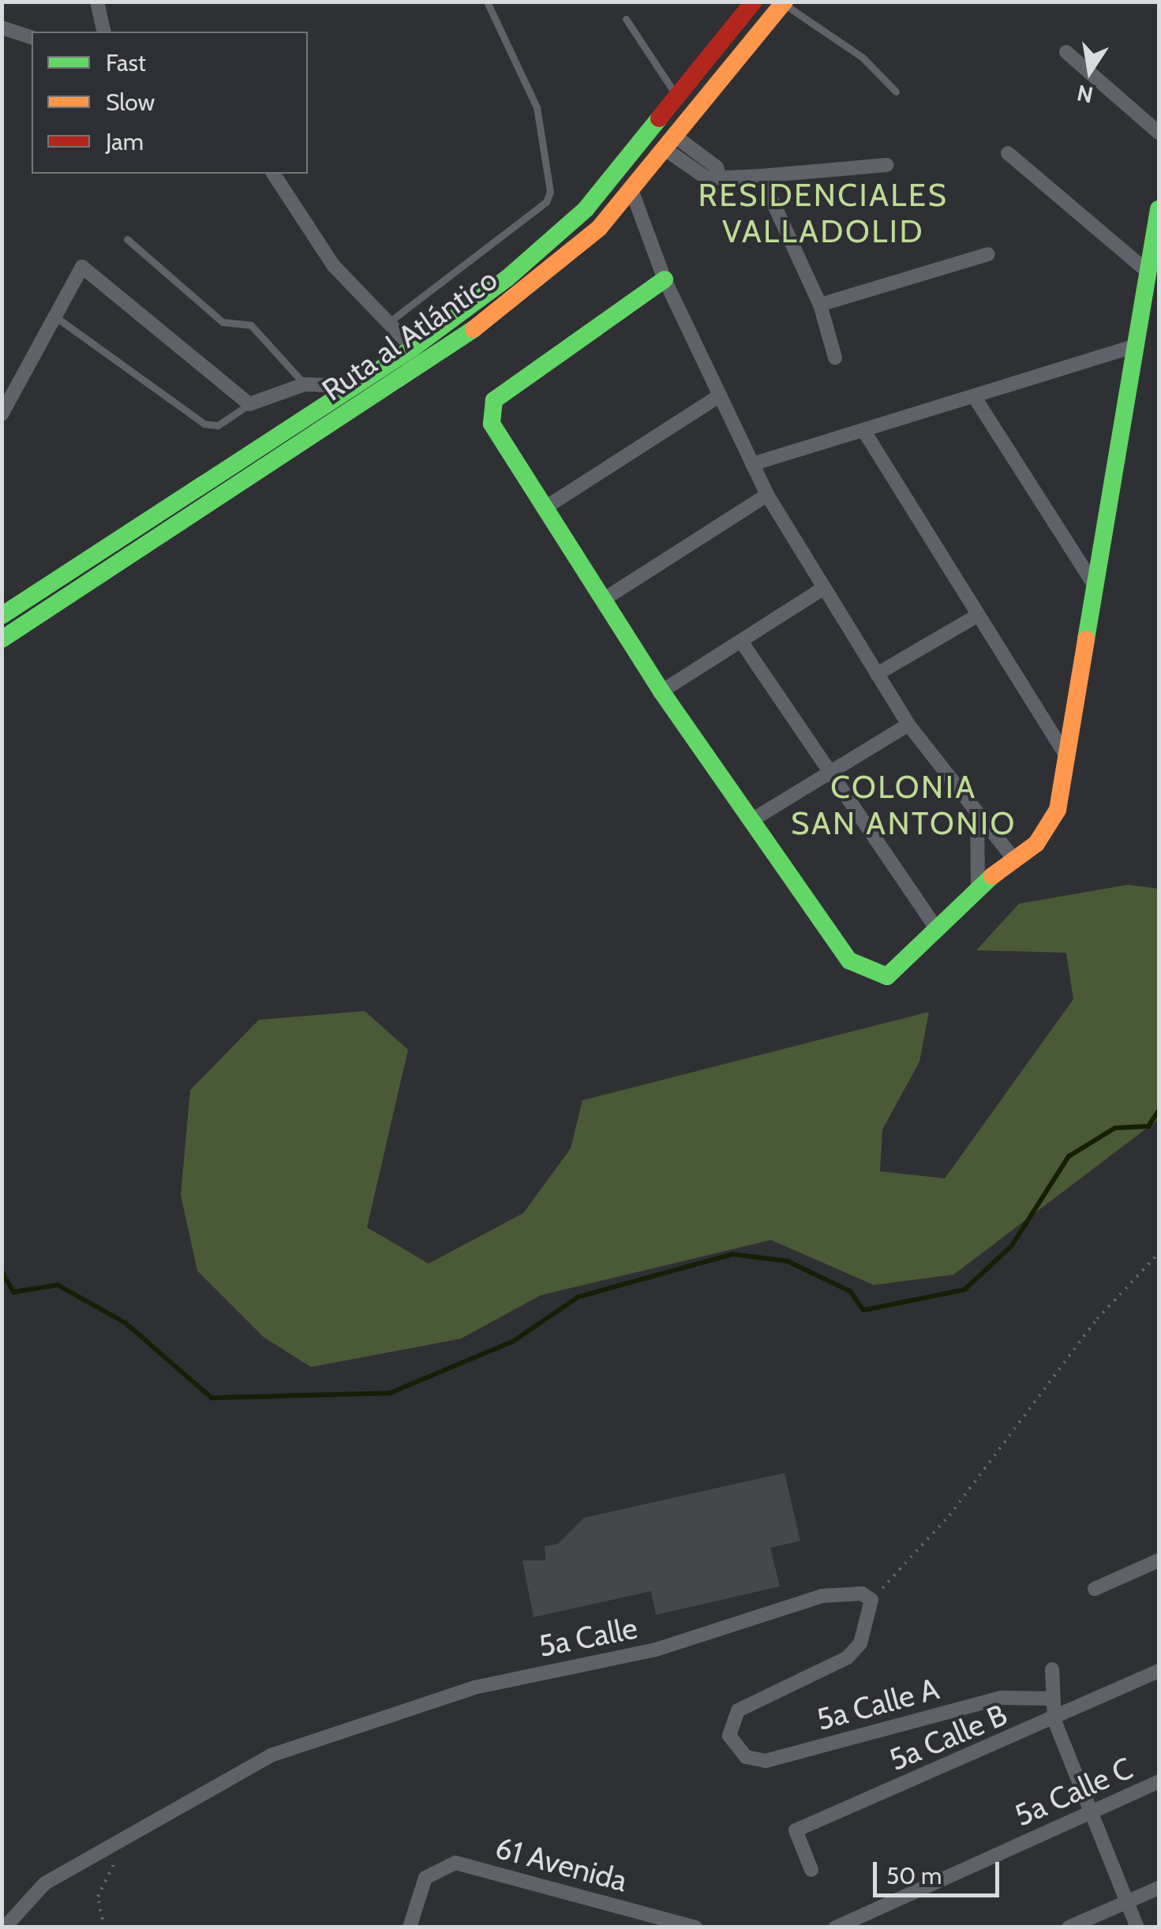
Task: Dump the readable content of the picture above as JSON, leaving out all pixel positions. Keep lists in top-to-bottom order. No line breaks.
{"streets":{"main road":["Ruta al Atlántico"],"street":["5a Calle","5a Calle A","5a Calle B","5a Calle C","61 Avenida"]},"crossings":[["5a Calle","5a Calle A"]],"districts":["RESIDENCIALES VALLADOLID","COLONIA SAN ANTONIO"],"legend":["Fast","Slow","Jam"],"scale_bar":"50 m","north":"bottom"}
